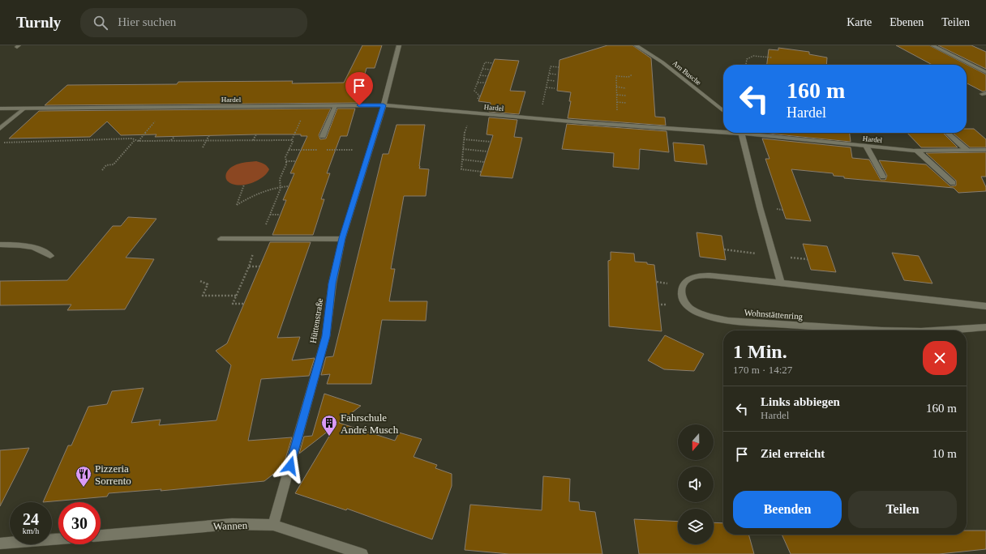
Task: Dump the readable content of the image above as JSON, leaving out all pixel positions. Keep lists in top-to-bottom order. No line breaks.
{"streets":{"street":["Am Busche","Hardel","Wohnstättenring","Hüttenstraße","Wannen"]},"crossings":[["Hardel","Hüttenstraße"],["Hüttenstraße","Wannen"]],"places":{"building":["Fahrschule André Musch"],"restaurant":["Pizzeria Sorrento"]},"north":"bottom","page":{"header":"Turnly","search":"Hier suchen","nav":["Karte","Ebenen","Teilen"],"turn":["160 m","Hardel"],"heading":["1 Min.","170 m · 14:27"],"list":[{"name":"Links abbiegen","note":"Hardel","value":"160 m"},{"name":"Ziel erreicht","value":"10 m"}],"buttons":["Beenden","Teilen"],"speed":"24 km/h","limit":"30"}}
